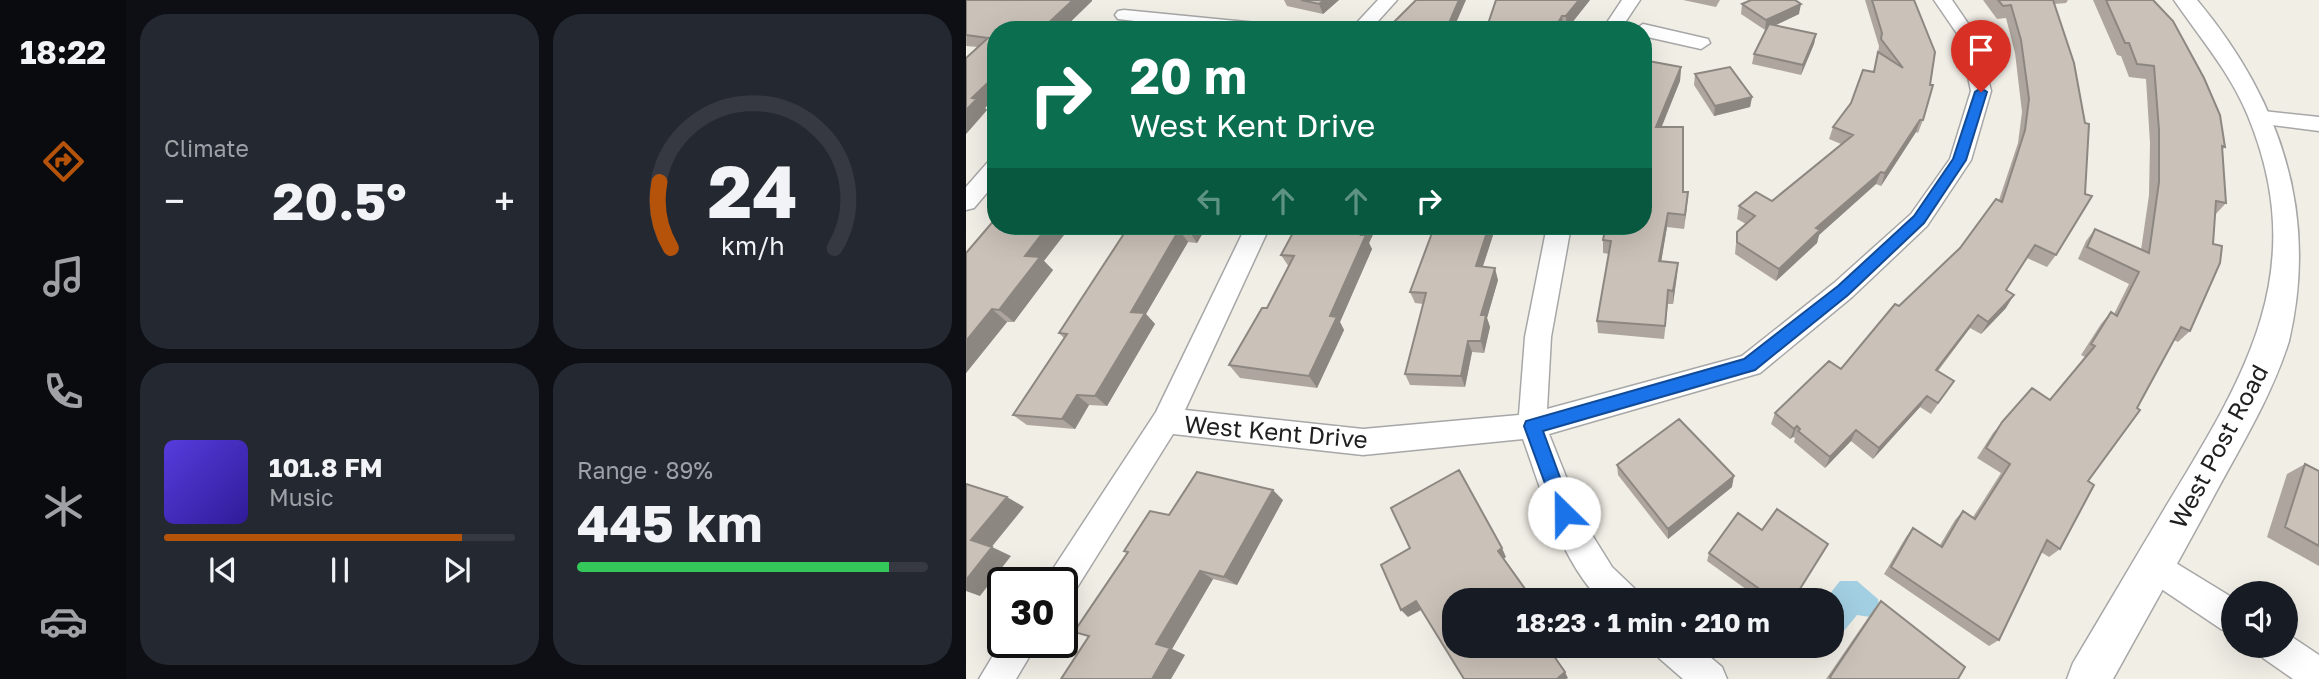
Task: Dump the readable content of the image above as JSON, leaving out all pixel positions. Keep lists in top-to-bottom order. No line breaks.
{"streets":{"street":["West Kent Drive","West Post Road"]},"page":{"tabs":"18:22","tile":["Climate",["Range · 89%","445 km"]],"turn":["20 m","West Kent Drive"],"heat":["−","20.5°","+"],"song":["101.8 FM","Music"],"limit":"30","trip":"18:23 · 1 min · 210 m","gauge":["24","km/h"]}}
